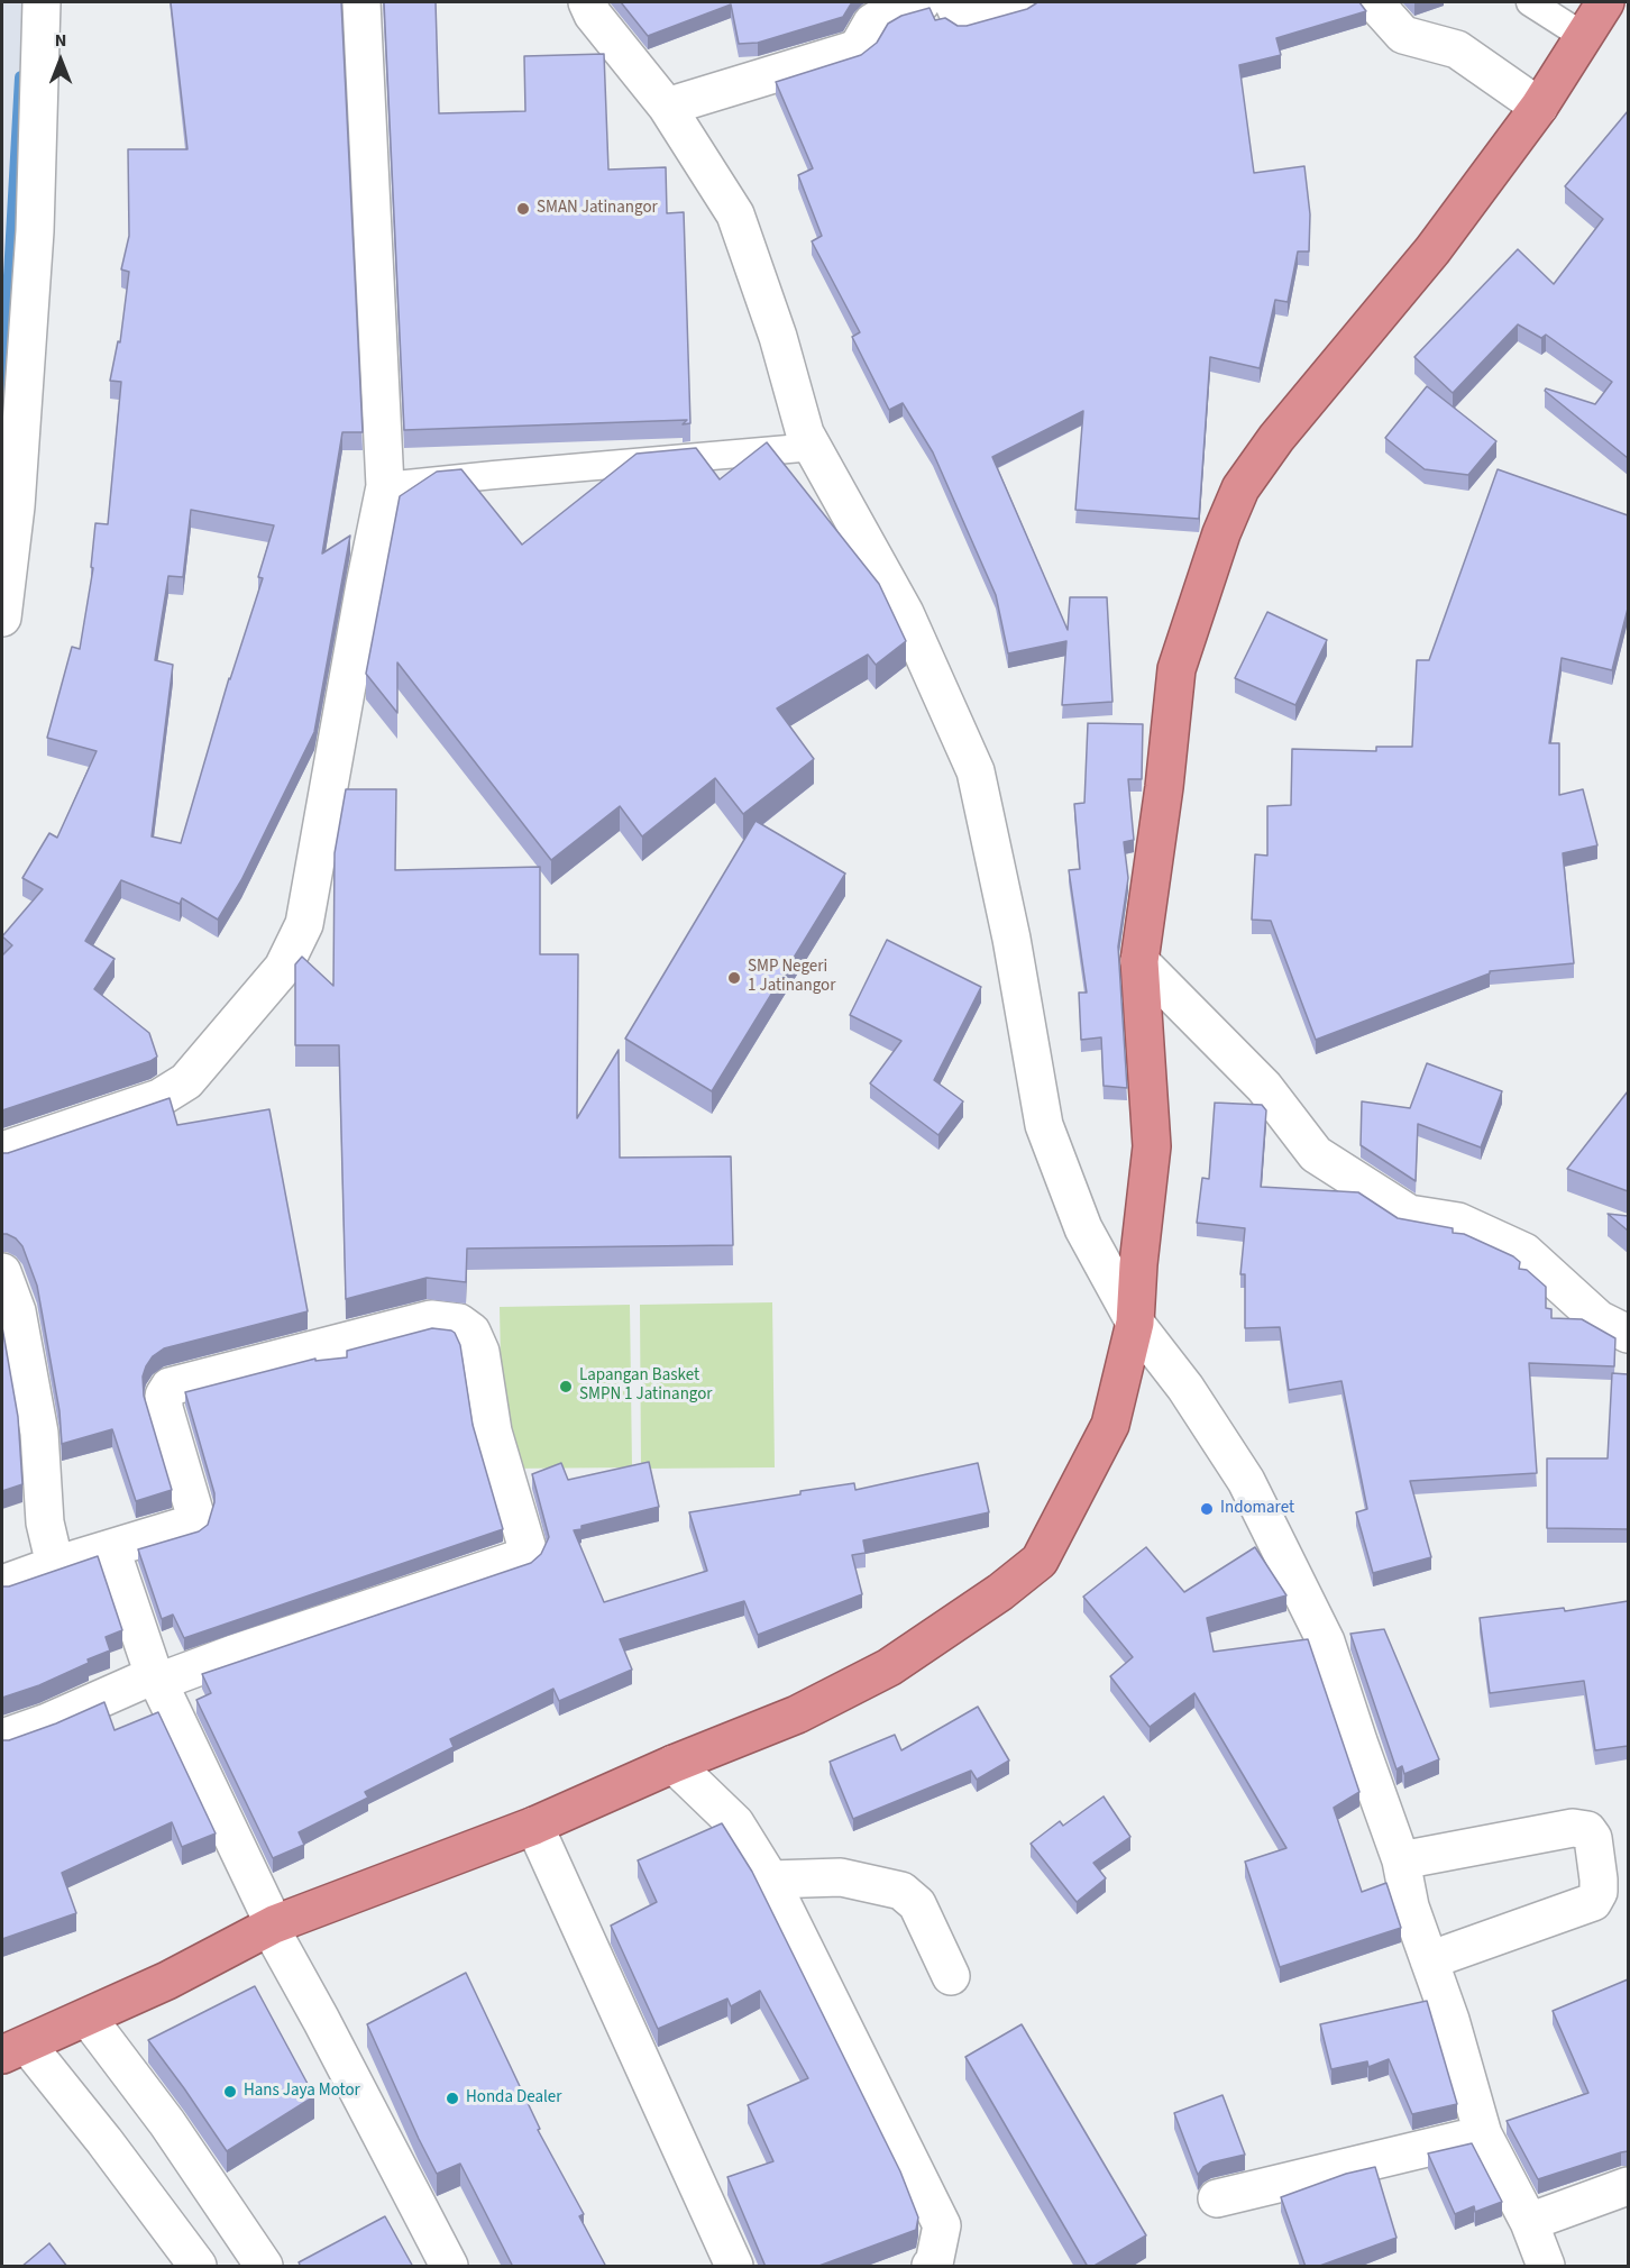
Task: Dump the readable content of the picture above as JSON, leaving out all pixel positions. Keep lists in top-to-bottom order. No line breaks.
{"places":["SMAN Jatinangor","SMP Negeri 1 Jatinangor","Lapangan Basket SMPN 1 Jatinangor","Indomaret","Hans Jaya Motor","Honda Dealer"],"north":"top"}
